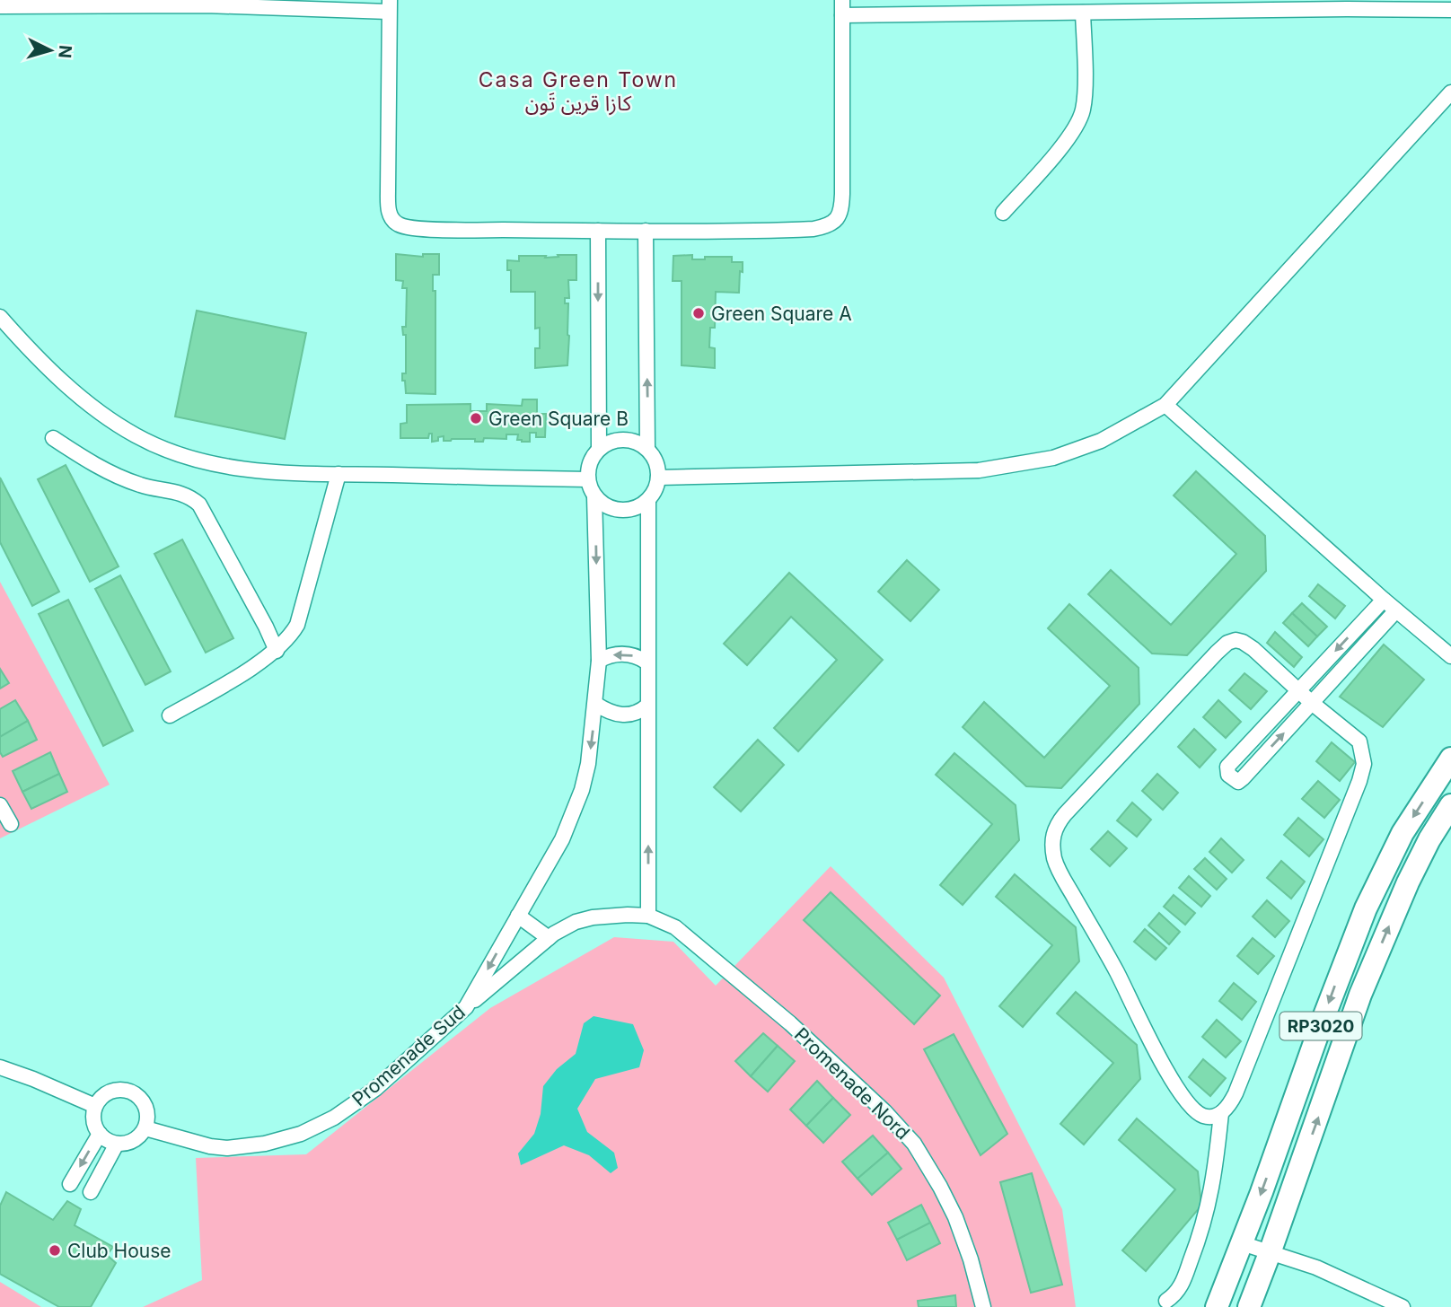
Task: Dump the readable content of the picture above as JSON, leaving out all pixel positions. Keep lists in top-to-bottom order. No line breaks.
{"streets":{"highway":["RP3020"],"street":["Promenade Sud","Promenade Nord"]},"districts":["Casa Green Town كازا قرين تَون"],"places":["Green Square A","Green Square B","Club House"],"north":"right"}
